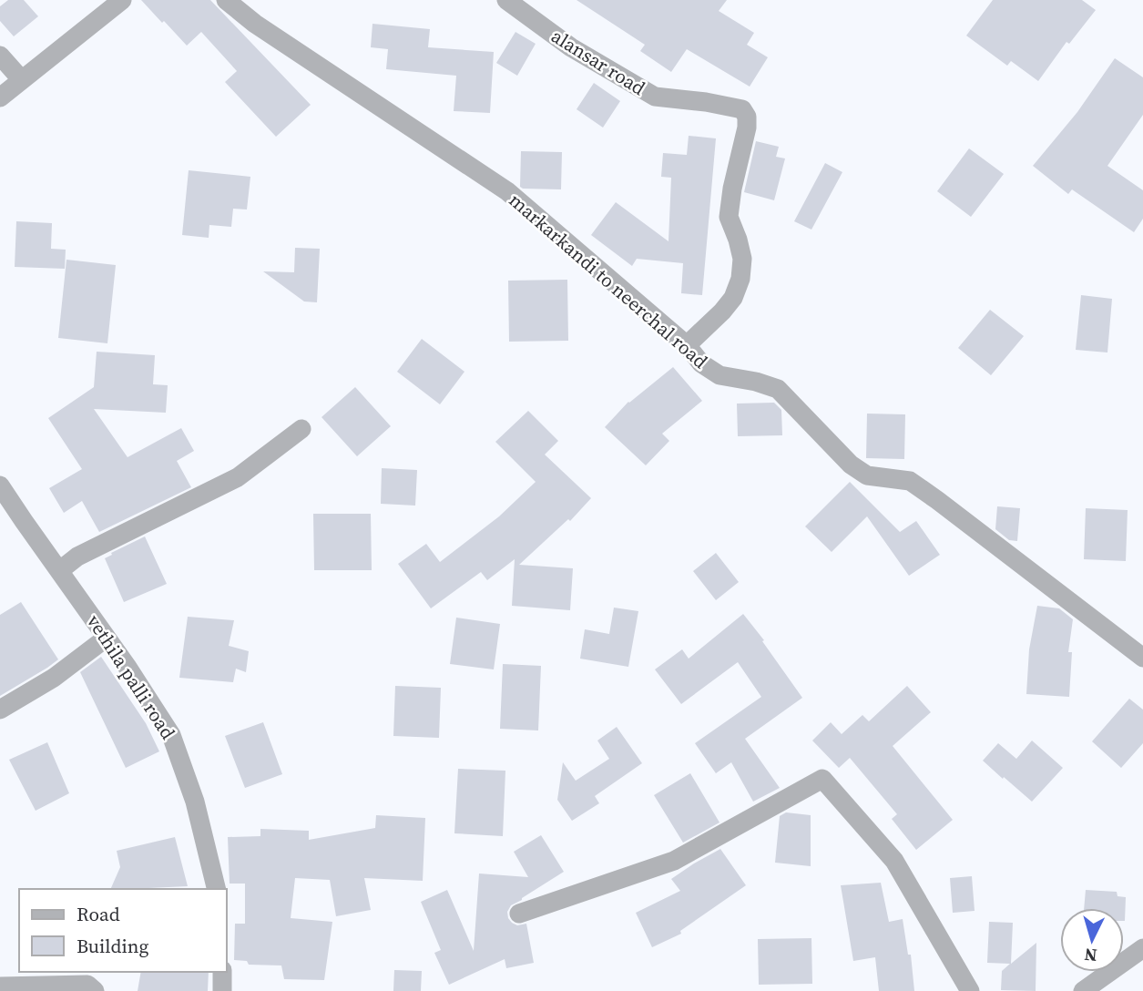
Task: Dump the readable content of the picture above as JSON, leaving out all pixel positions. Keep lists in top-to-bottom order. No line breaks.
{"streets":{"street":["alansar road","markarkandi to neerchal road","vethila palli road"]},"crossings":[["alansar road","markarkandi to neerchal road"]],"legend":["Road","Building"],"north":"bottom"}
